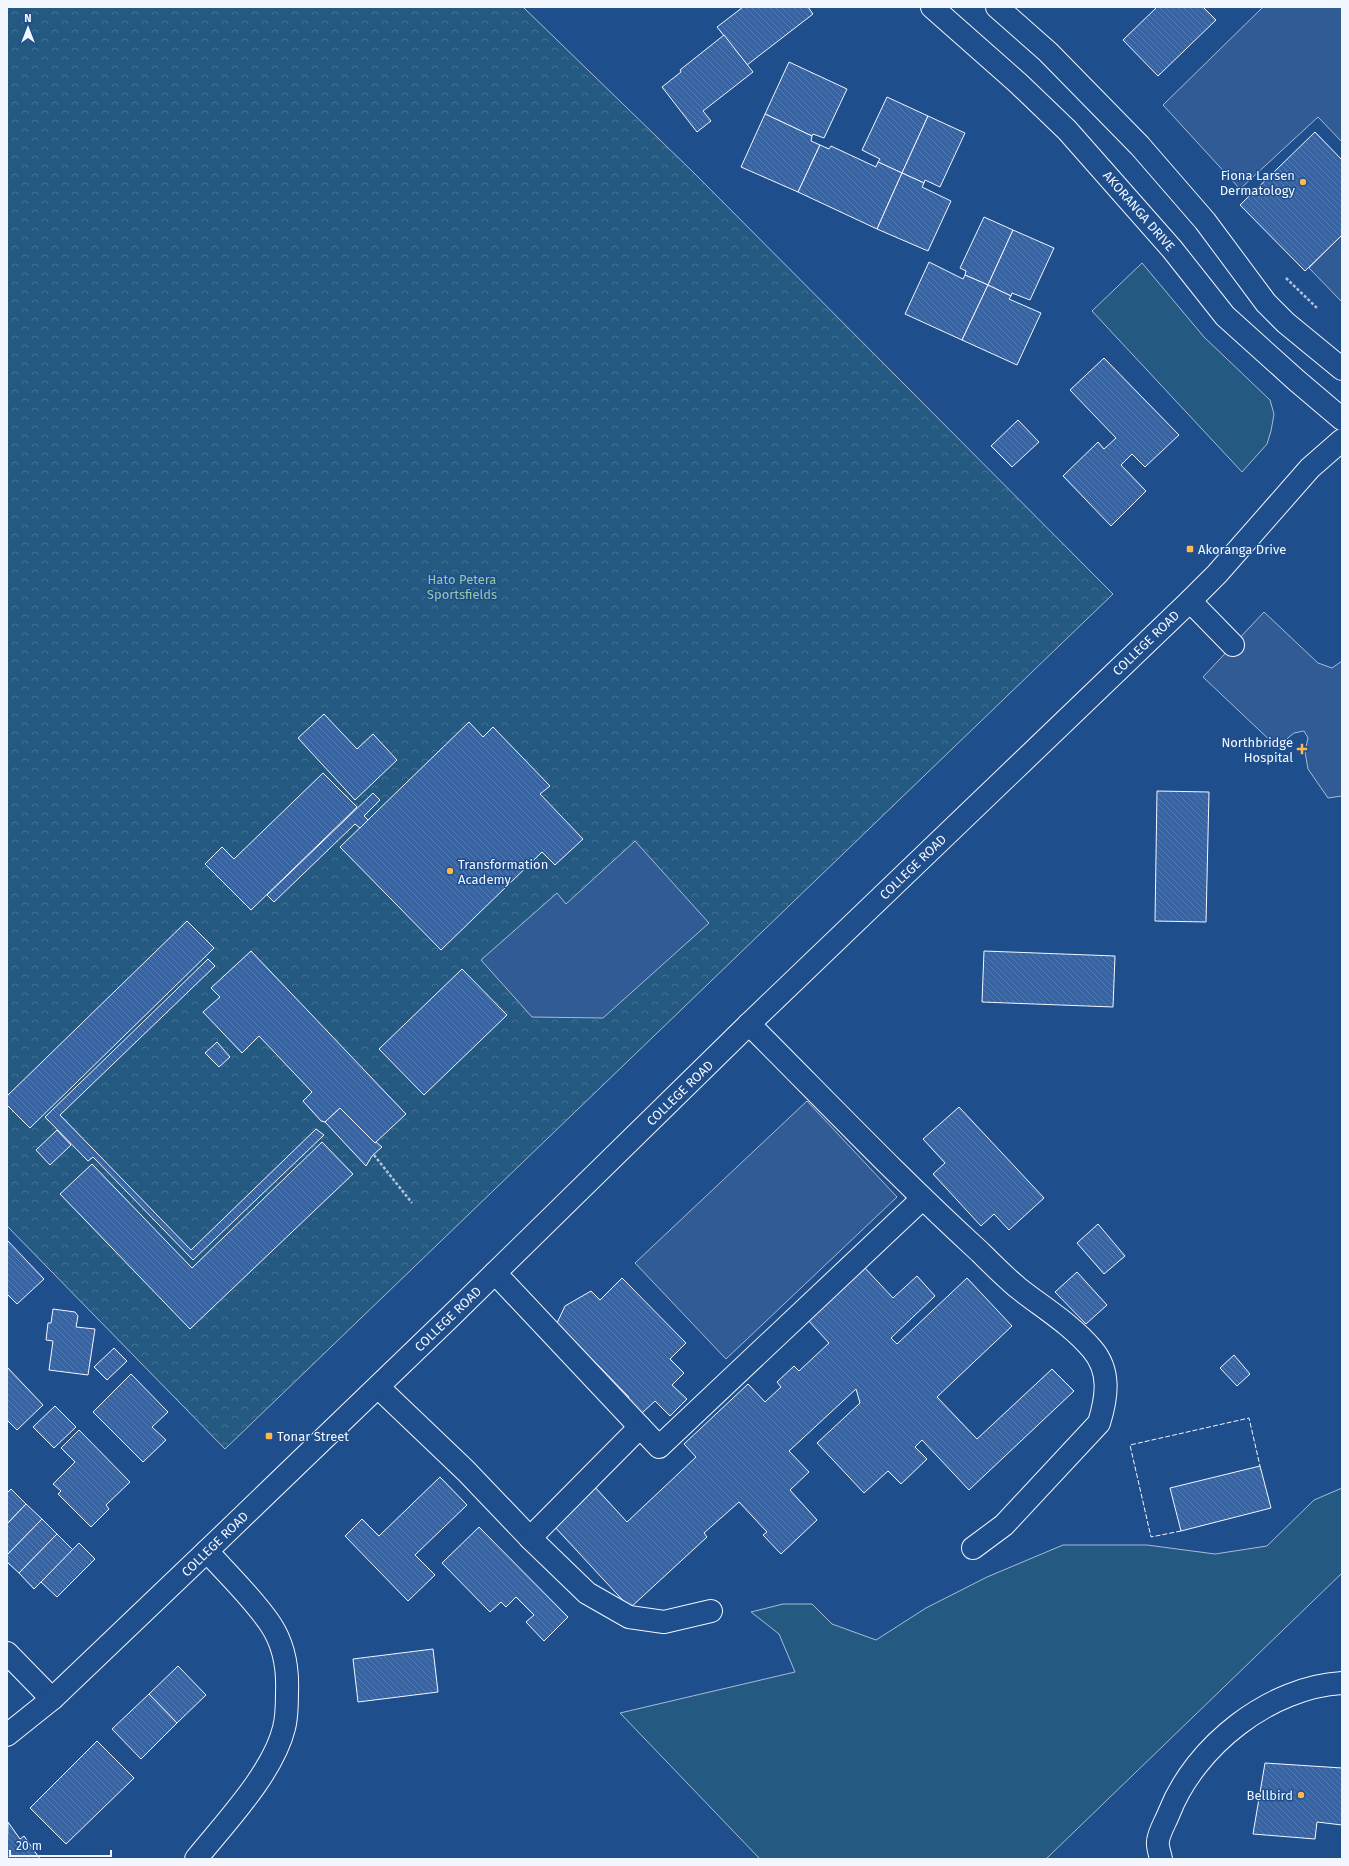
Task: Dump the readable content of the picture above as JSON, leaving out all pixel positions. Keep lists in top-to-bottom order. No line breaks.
{"streets":{"main road":["AKORANGA DRIVE","COLLEGE ROAD"]},"parks":["Hato Petera Sportsfields"],"places":{"other":["Fiona Larsen Dermatology","Transformation Academy","Bellbird"],"transit":["Akoranga Drive","Tonar Street"],"health":["Northbridge Hospital"]},"scale_bar":"20 m","north":"top"}
